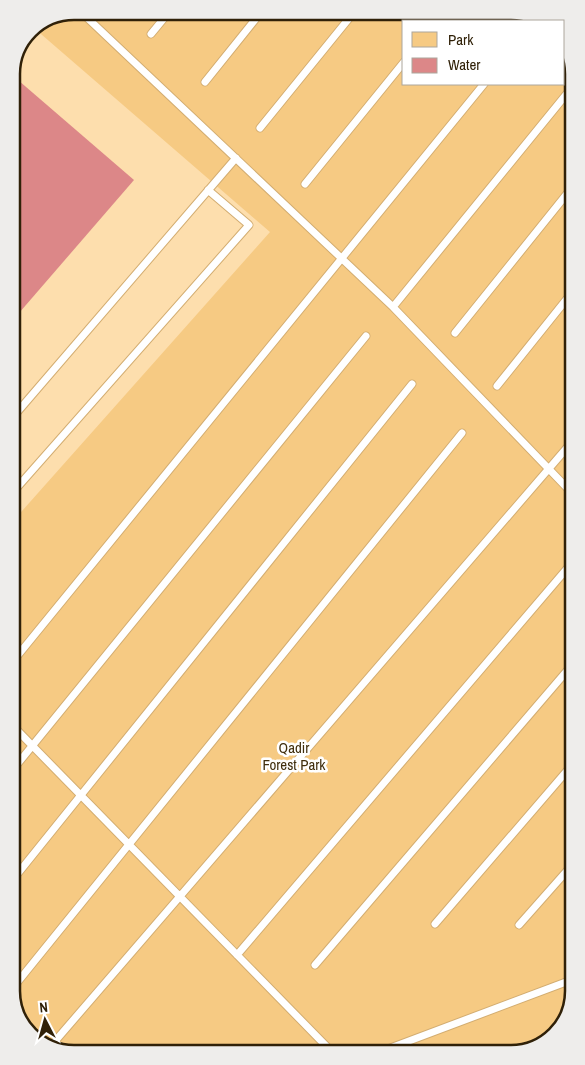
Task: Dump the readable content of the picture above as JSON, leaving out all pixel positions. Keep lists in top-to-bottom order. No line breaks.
{"parks":["Qadir Forest Park"],"legend":["Park","Water"],"north":"top"}
